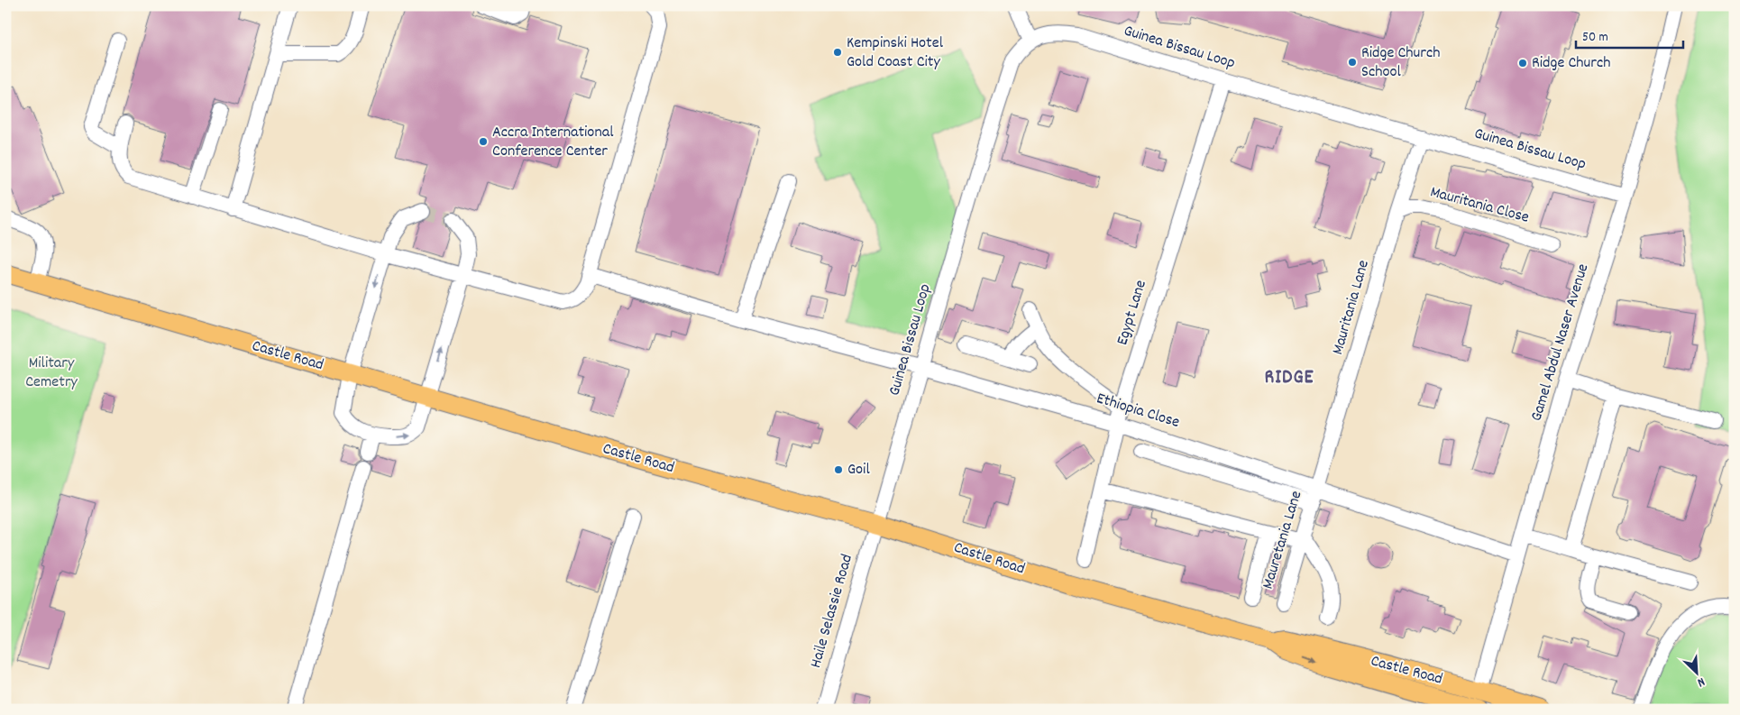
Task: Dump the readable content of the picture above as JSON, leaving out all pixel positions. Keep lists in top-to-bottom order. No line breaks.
{"streets":{"main road":["Castle Road"],"street":["Guinea Bissau Loop","Mauritania Close","Mauritania Lane","Egypt Lane","Gamel Abdul Naser Avenue","Ethiopia Close","Mauretania Lane","Haile Selassie Road"]},"crossings":[["Guinea Bissau Loop","Mauritania Lane"],["Guinea Bissau Loop","Egypt Lane"],["Guinea Bissau Loop","Gamel Abdul Naser Avenue"],["Guinea Bissau Loop","Castle Road"],["Guinea Bissau Loop","Ethiopia Close"],["Guinea Bissau Loop","Haile Selassie Road"],["Mauritania Close","Mauritania Lane"],["Mauritania Lane","Ethiopia Close"],["Mauritania Lane","Mauretania Lane"],["Egypt Lane","Ethiopia Close"],["Gamel Abdul Naser Avenue","Castle Road"],["Gamel Abdul Naser Avenue","Ethiopia Close"],["Castle Road","Haile Selassie Road"],["Ethiopia Close","Mauretania Lane"]],"districts":["RIDGE"],"parks":["Military Cemetry"],"places":["Kempinski Hotel Gold Coast City","Ridge Church School","Ridge Church","Accra International Conference Center","Goil"],"scale_bar":"50 m","north":"bottom right"}
